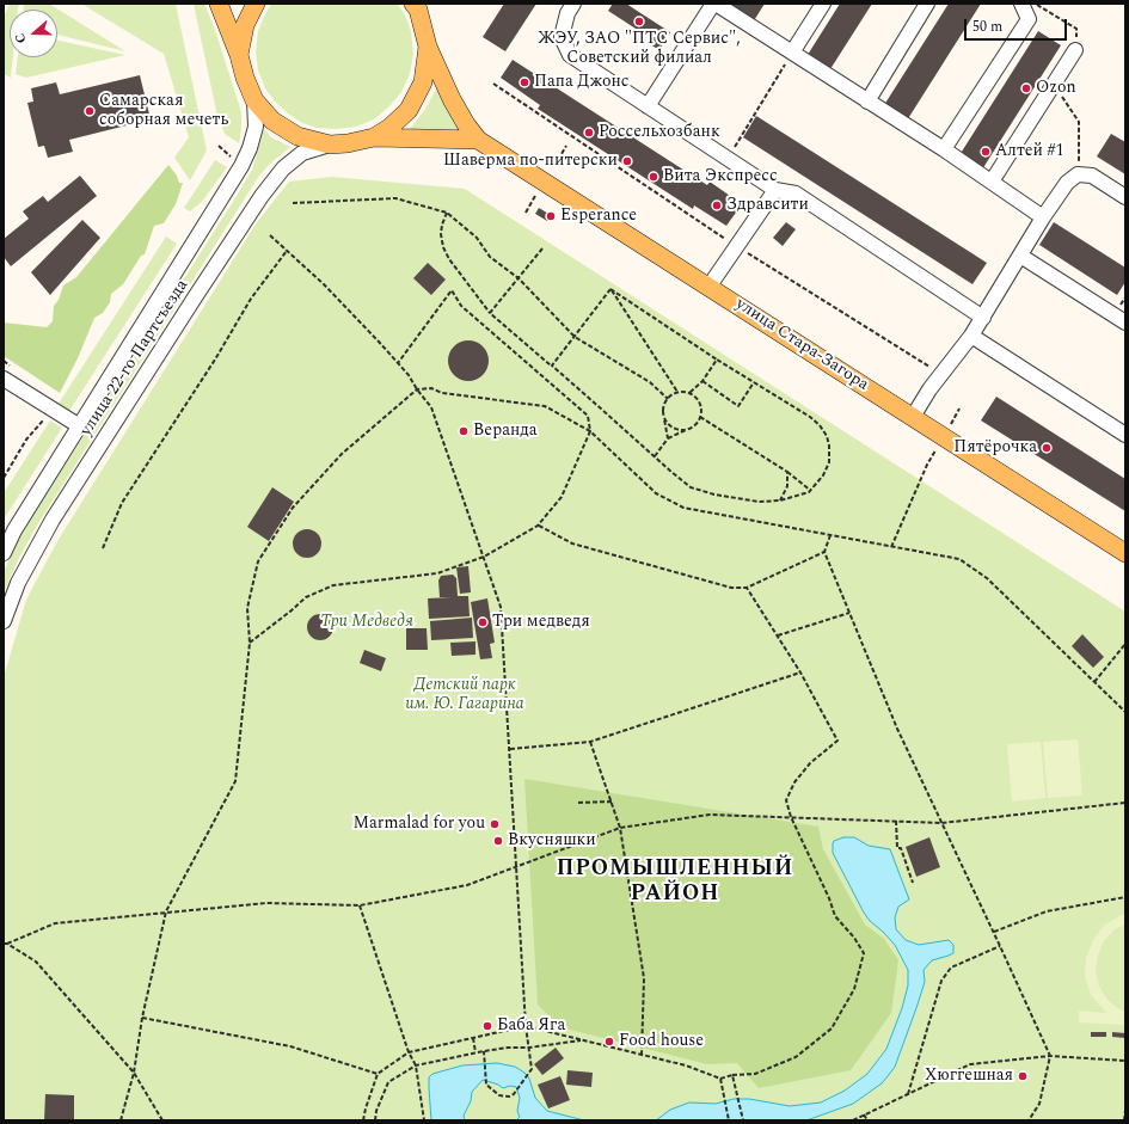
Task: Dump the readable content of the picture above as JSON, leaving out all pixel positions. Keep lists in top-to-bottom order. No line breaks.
{"streets":{"main road":["улица Стара-Загора"],"street":["улица 22-го Партсъезда"]},"districts":["ПРОМЫШЛЕННЫЙ РАЙОН"],"parks":["Три Медведя","Детский парк им. Ю. Гагарина"],"places":["ЖЭУ, ЗАО \"ПТС Сервис\", Советский филиал","Папа Джонс","Ozon","Самарская соборная мечеть","Россельхозбанк","Алтей #1","Шаверма по-питерски","Вита Экспресс","Здравсити","Esperance","Веранда","Пятёрочка","Три медведя","Marmalad for you","Вкусняшки","Баба Яга","Food house","Хюггешная"],"scale_bar":"50 m","north":"left"}
